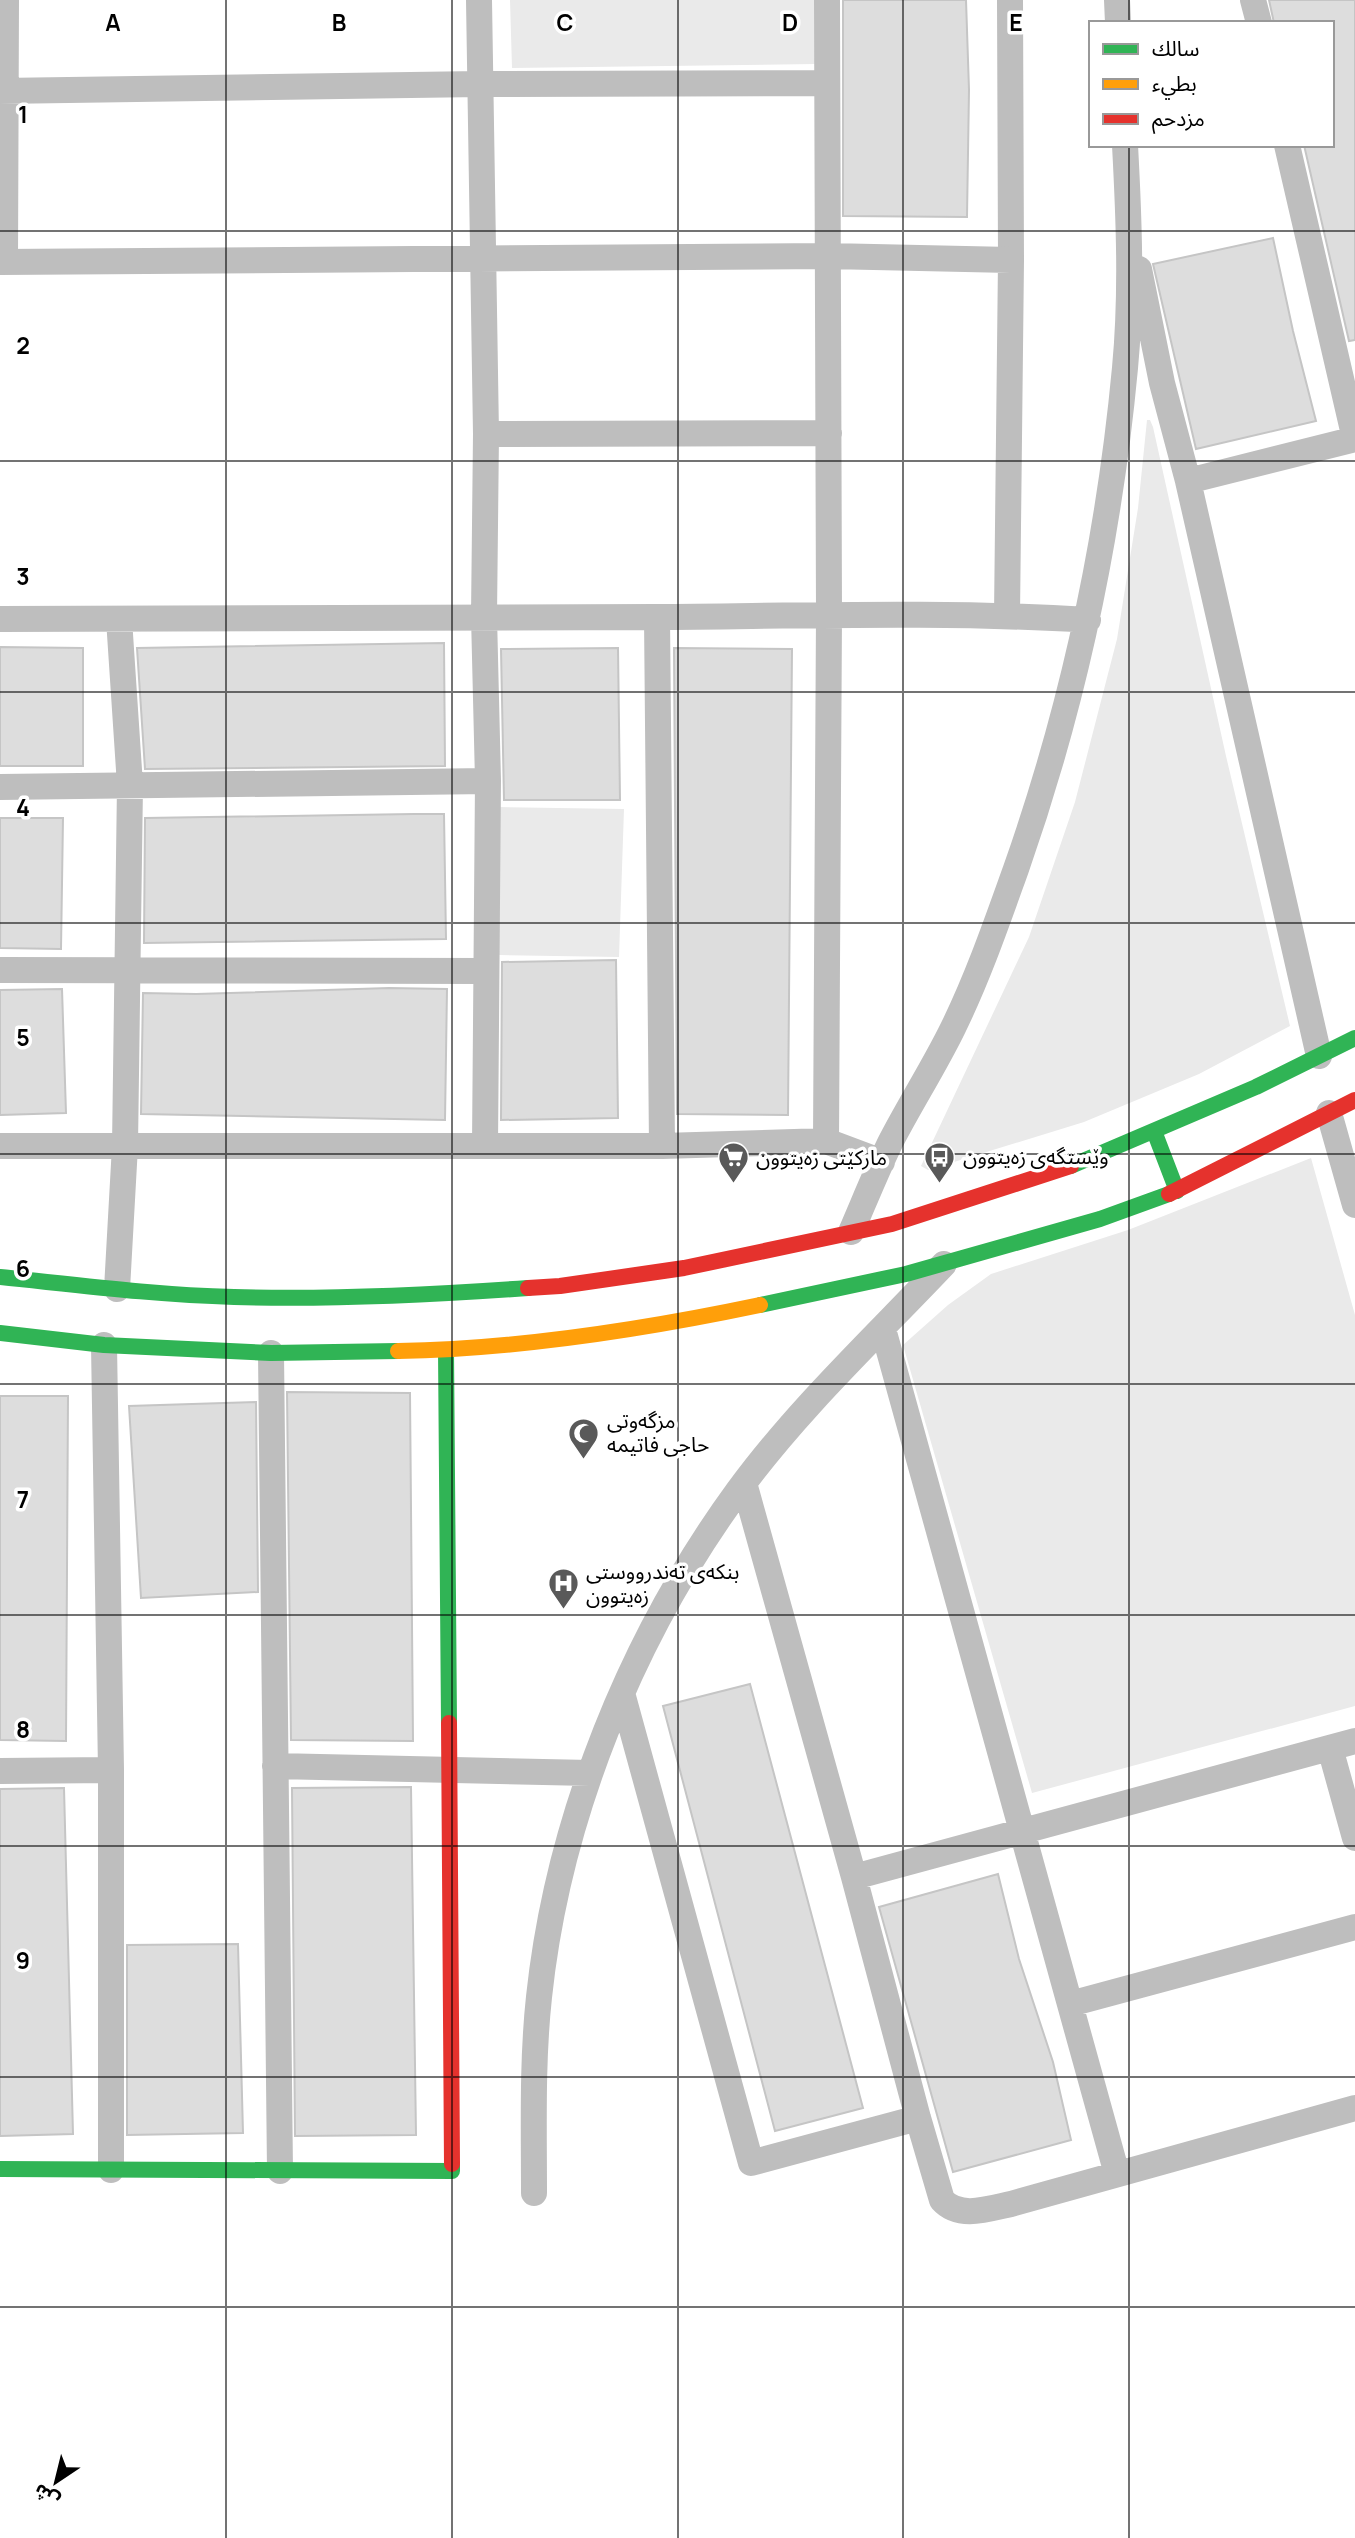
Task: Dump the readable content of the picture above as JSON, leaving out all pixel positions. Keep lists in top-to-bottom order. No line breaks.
{"places":{"bus stop":["وێستگەی زەیتوون"],"supermarket":["مارکێتی زەیتوون"],"mosque":["مزگەوتی حاجی فاتیمە"],"hospital":["بنکەی تەندرووستی زەیتوون"]},"legend":["سالك","بطيء","مزدحم"],"north":"bottom left","grid":{"columns":["A","B","C","D","E"],"rows":["1","2","3","4","5","6","7","8","9"]}}
